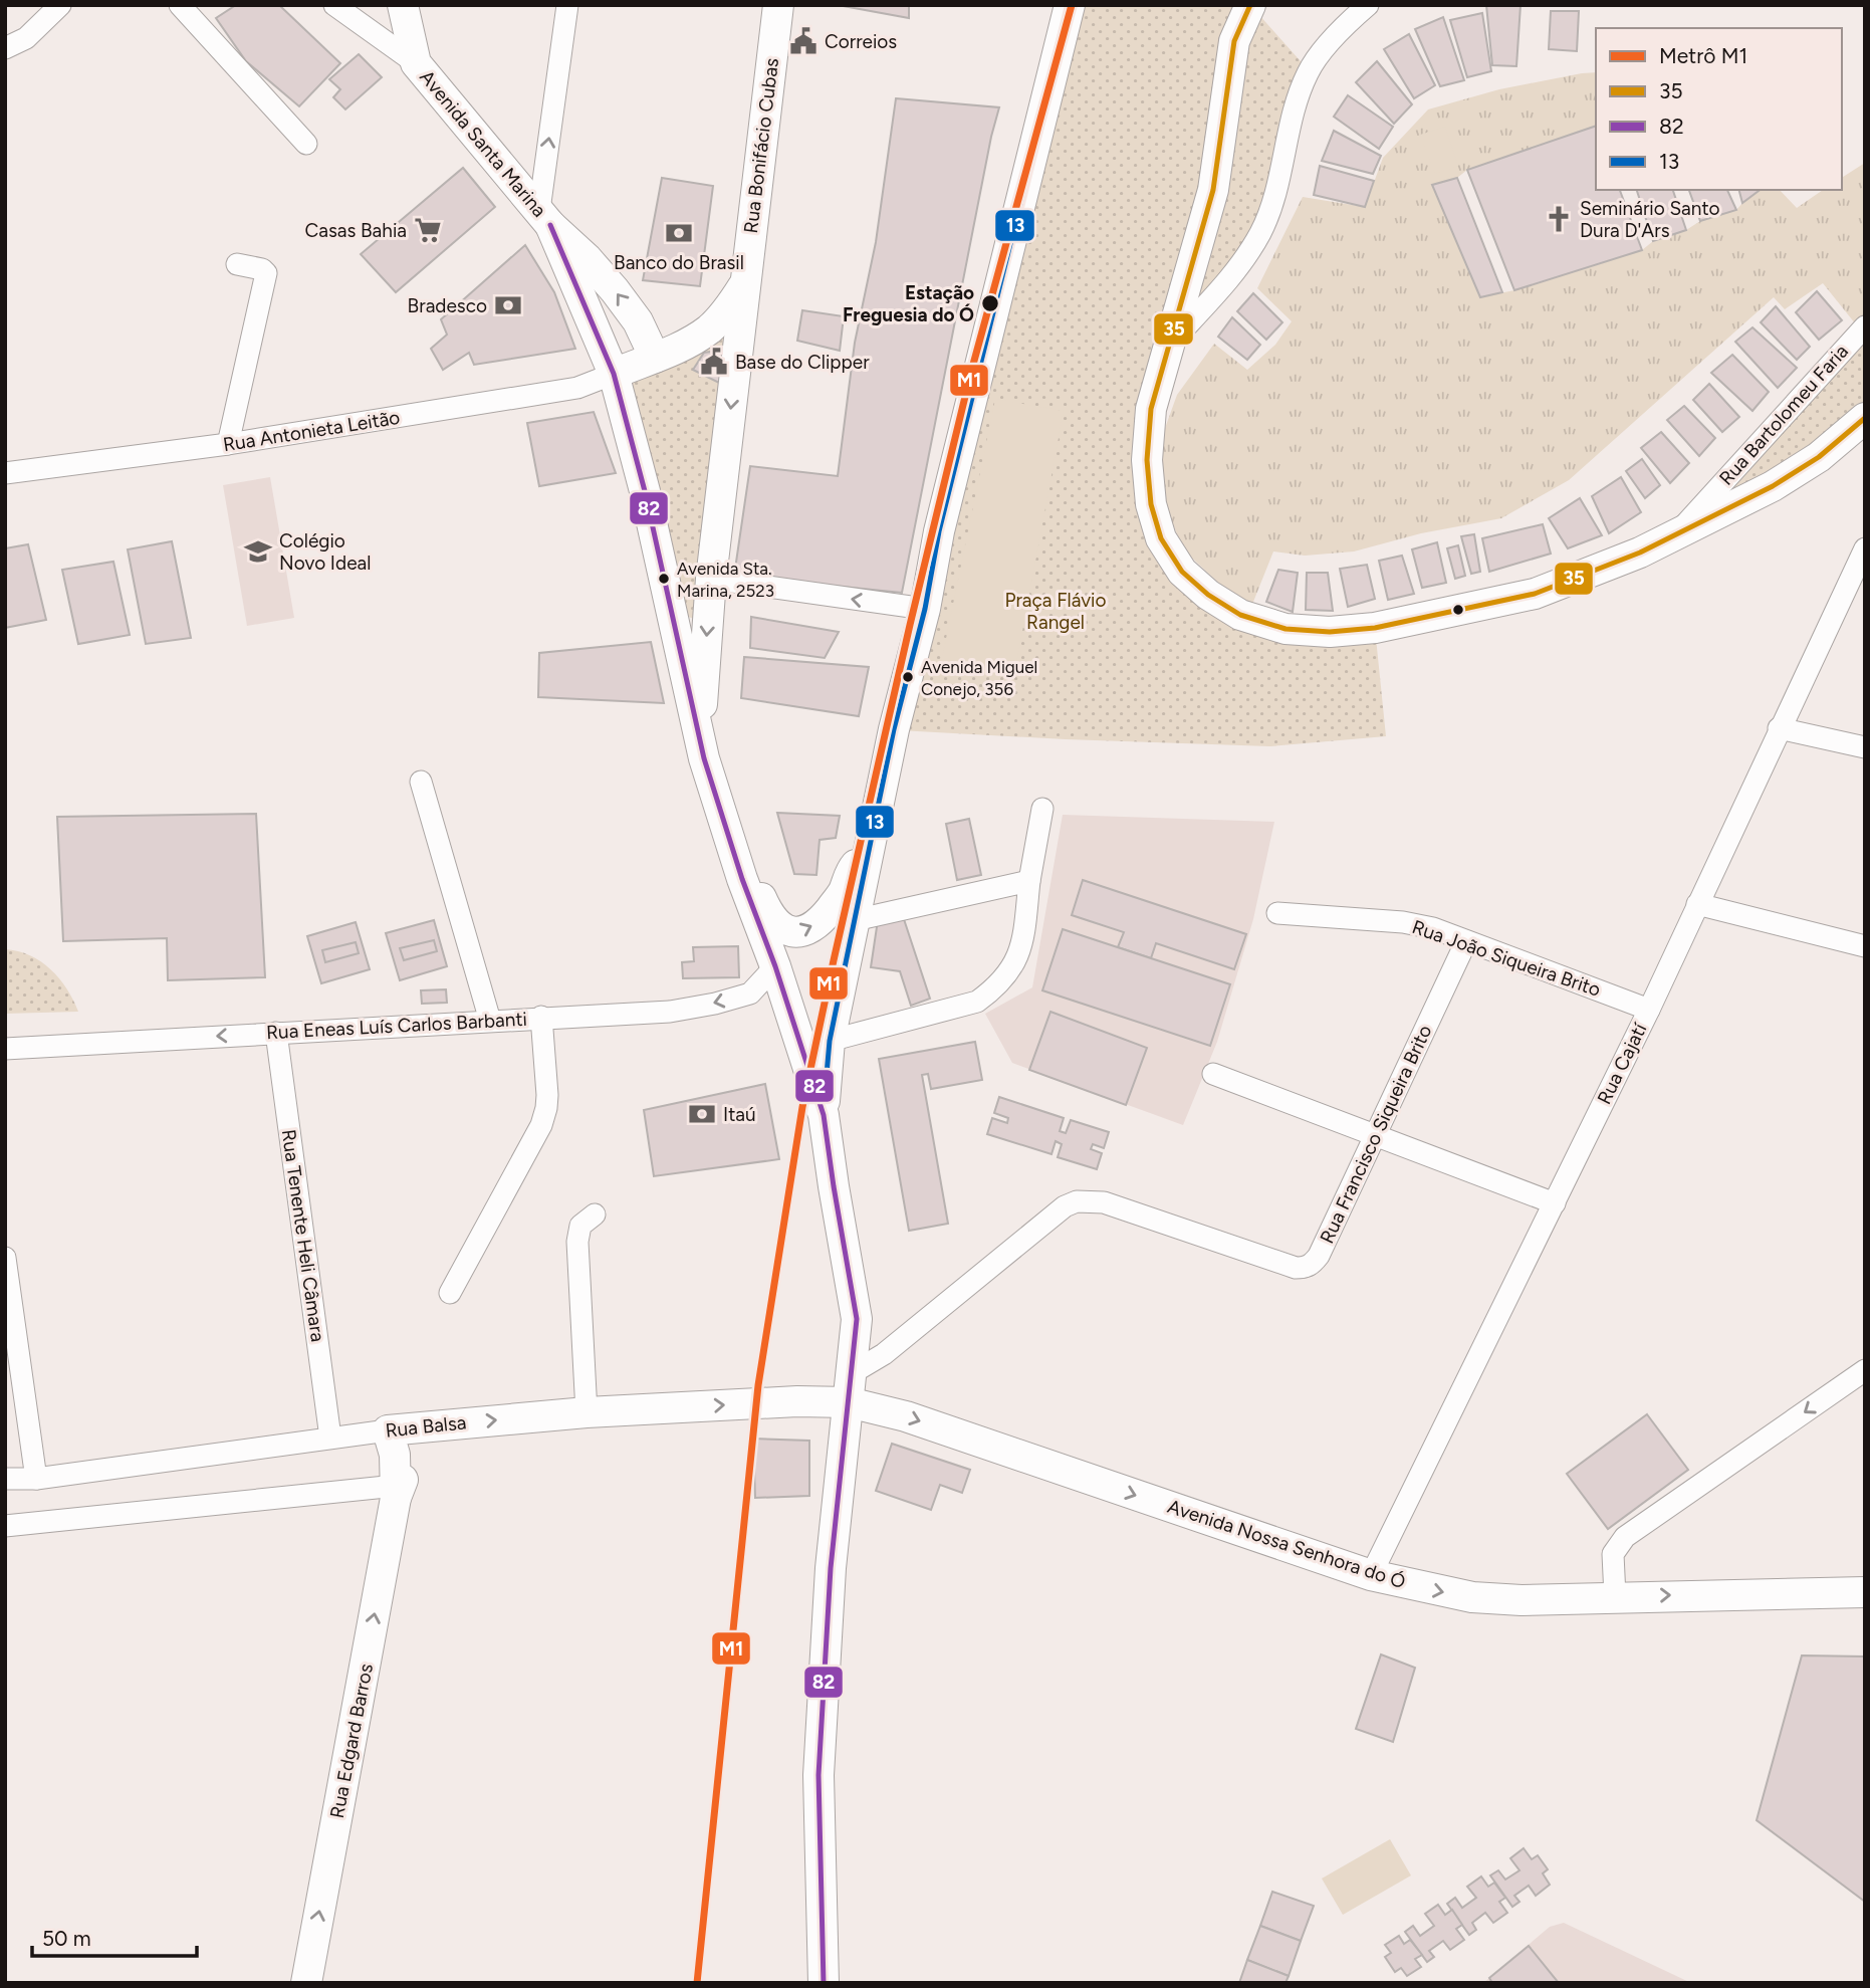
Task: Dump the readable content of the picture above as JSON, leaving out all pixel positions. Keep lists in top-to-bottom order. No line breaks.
{"streets":{"main road":["Avenida Santa Marina","Rua Bonifácio Cubas","Rua Balsa","Avenida Nossa Senhora do Ó","Rua Edgard Barros"],"street":["Rua Bartolomeu Faria","Rua Antonieta Leitão","Rua João Siqueira Brito","Rua Eneas Luís Carlos Barbanti","Rua Cajatí","Rua Francisco Siqueira Brito","Rua Tenente Heli Câmara"]},"crossings":[["Avenida Santa Marina","Rua Bonifácio Cubas"],["Avenida Santa Marina","Rua Antonieta Leitão"],["Avenida Santa Marina","Rua Eneas Luís Carlos Barbanti"],["Avenida Santa Marina","Rua Francisco Siqueira Brito"],["Avenida Santa Marina","Rua Balsa"],["Avenida Santa Marina","Avenida Nossa Senhora do Ó"],["Rua Bonifácio Cubas","Rua Antonieta Leitão"],["Rua João Siqueira Brito","Rua Cajatí"],["Rua João Siqueira Brito","Rua Francisco Siqueira Brito"],["Rua Eneas Luís Carlos Barbanti","Rua Tenente Heli Câmara"],["Rua Cajatí","Avenida Nossa Senhora do Ó"],["Rua Tenente Heli Câmara","Rua Balsa"],["Rua Balsa","Avenida Nossa Senhora do Ó"],["Rua Balsa","Rua Edgard Barros"]],"one_way":["Rua Eneas Luís Carlos Barbanti","Rua Balsa","Avenida Nossa Senhora do Ó","Rua Edgard Barros"],"parks":["Praça Flávio Rangel"],"places":{"public building":["Correios","Base do Clipper"],"church":["Seminário Santo Dura D'Ars"],"supermarket":["Casas Bahia"],"bank":["Banco do Brasil","Bradesco","Itaú"],"other":["Estação Freguesia do Ó","Avenida Sta. Marina, 2523","Avenida Miguel Conejo, 356"],"school or university":["Colégio Novo Ideal"]},"lines":["metro line M1","transit line 35","transit line 13","transit line 82"],"legend":["Metrô M1","35","82","13"],"scale_bar":"50 m"}
